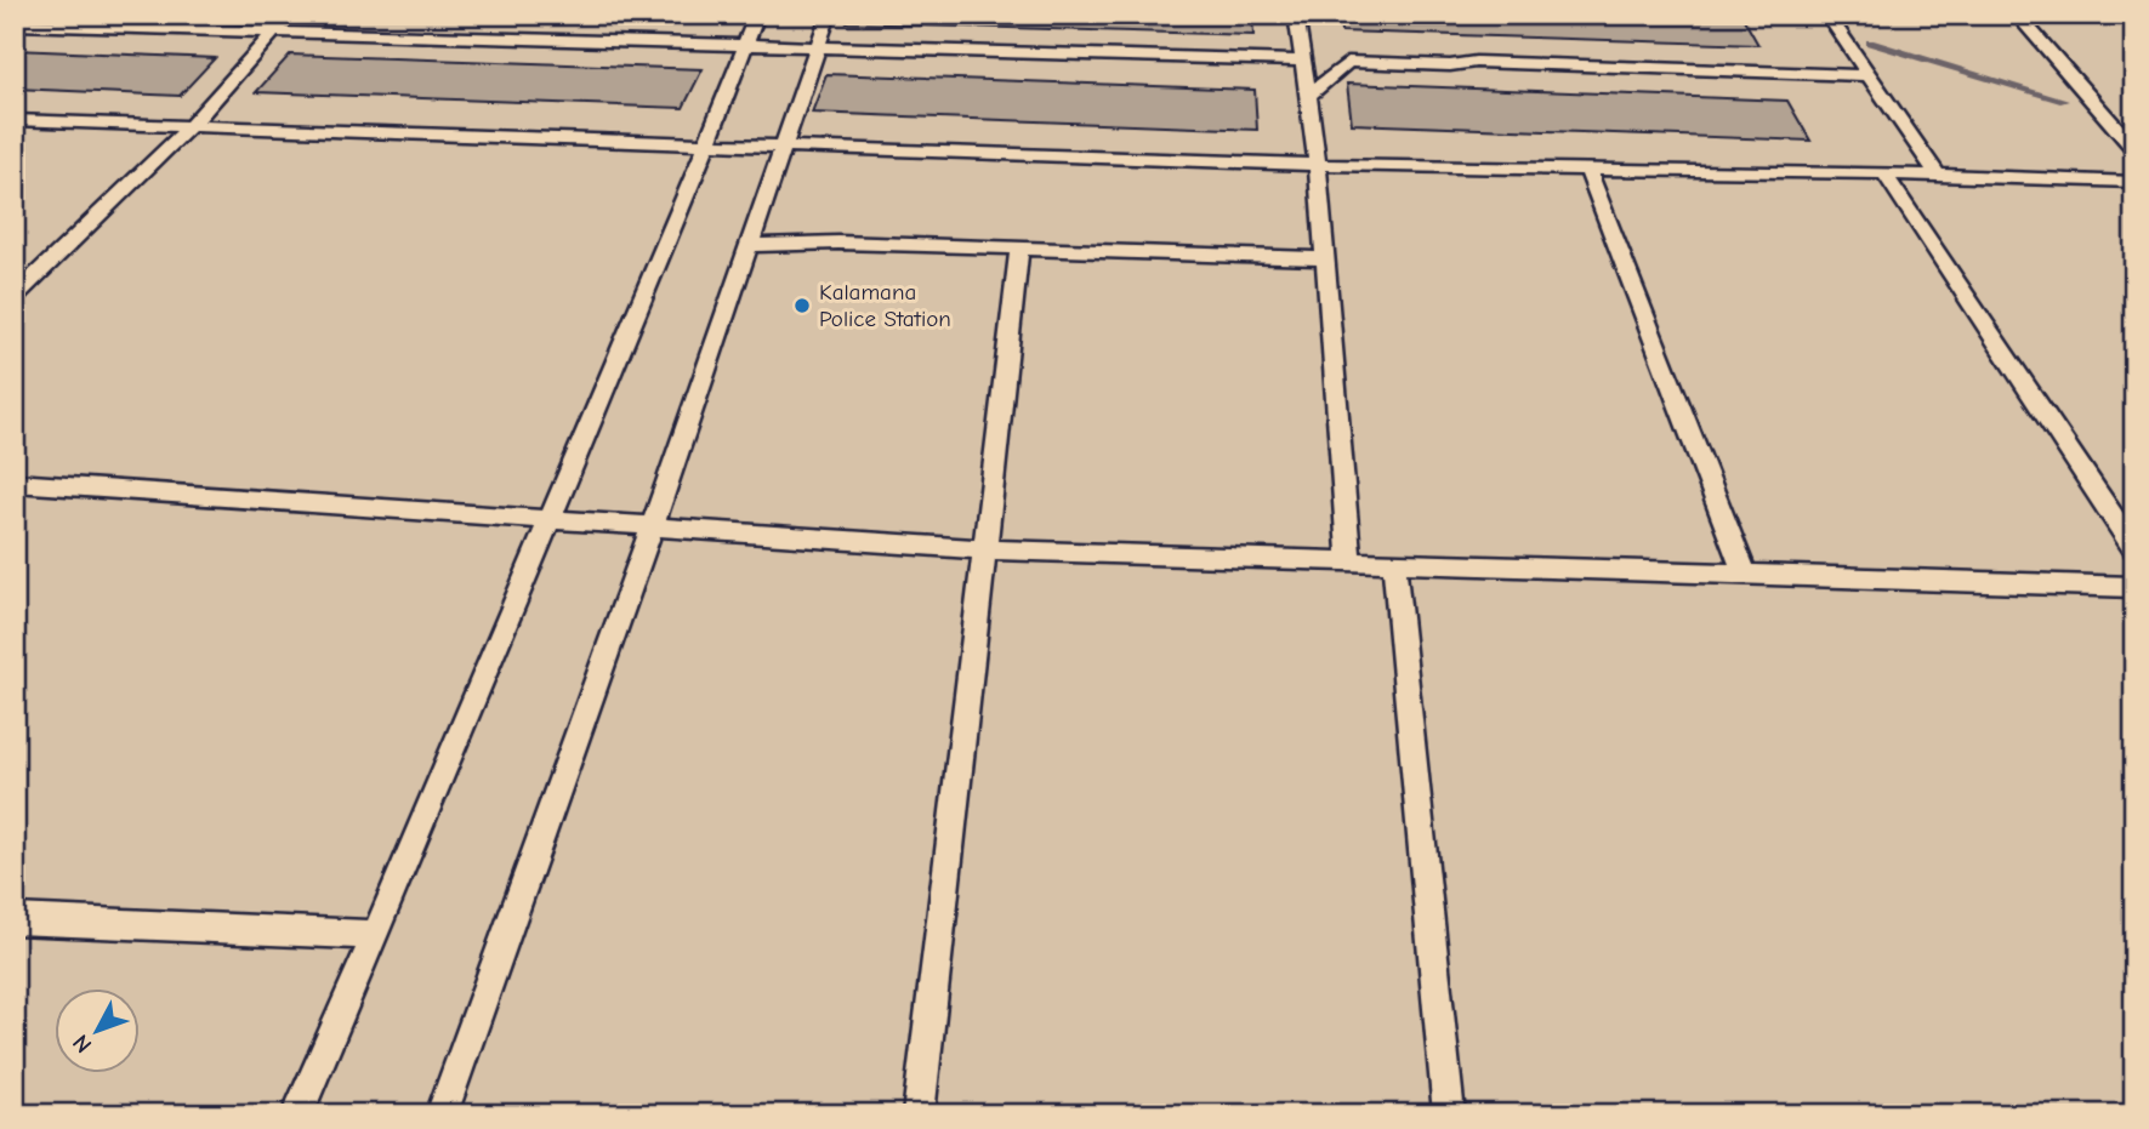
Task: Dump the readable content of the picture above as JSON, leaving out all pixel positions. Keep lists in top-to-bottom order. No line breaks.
{"places":["Kalamana Police Station"],"north":"bottom left"}
